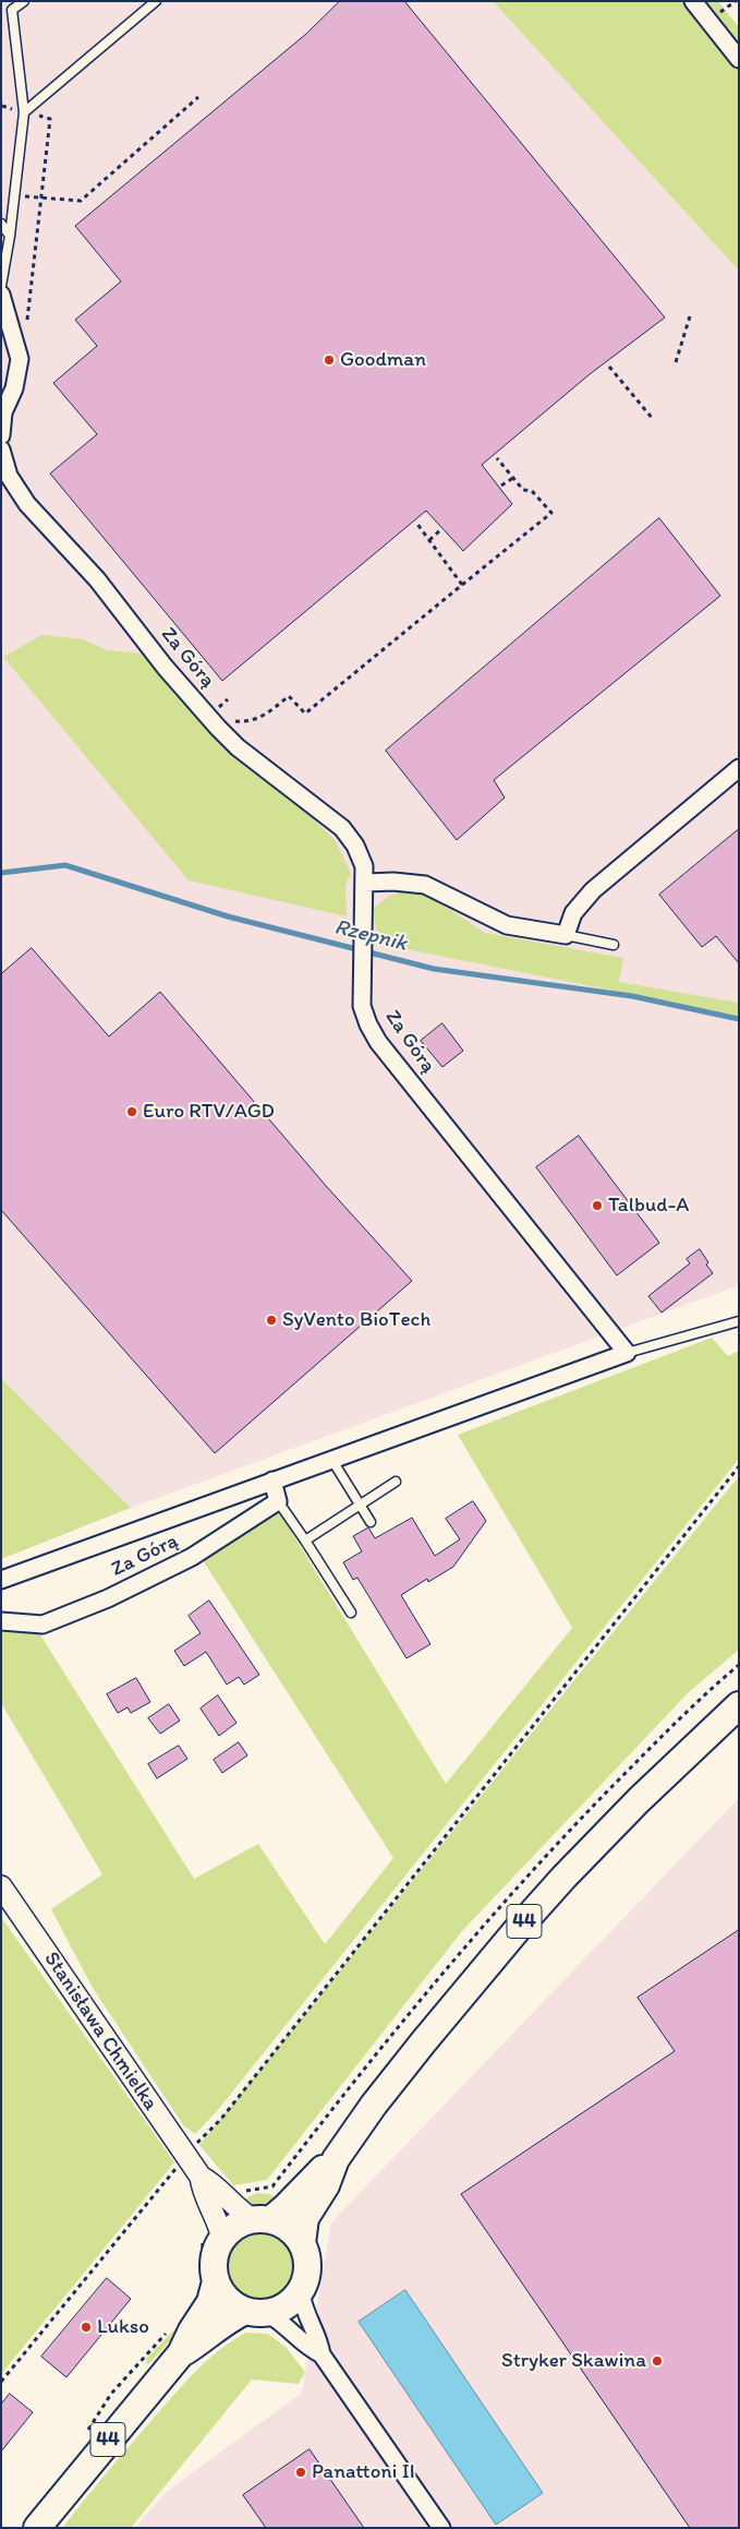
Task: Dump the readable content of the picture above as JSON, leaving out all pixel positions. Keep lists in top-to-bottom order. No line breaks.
{"streets":{"main road":["44"],"street":["Za Górą","Stanisława Chmielka"]},"crossings":[["44","Stanisława Chmielka"]],"water":["Rzepnik"],"places":["Goodman","Euro RTV/AGD","Talbud-A","SyVento BioTech","Lukso","Stryker Skawina","Panattoni II"]}
